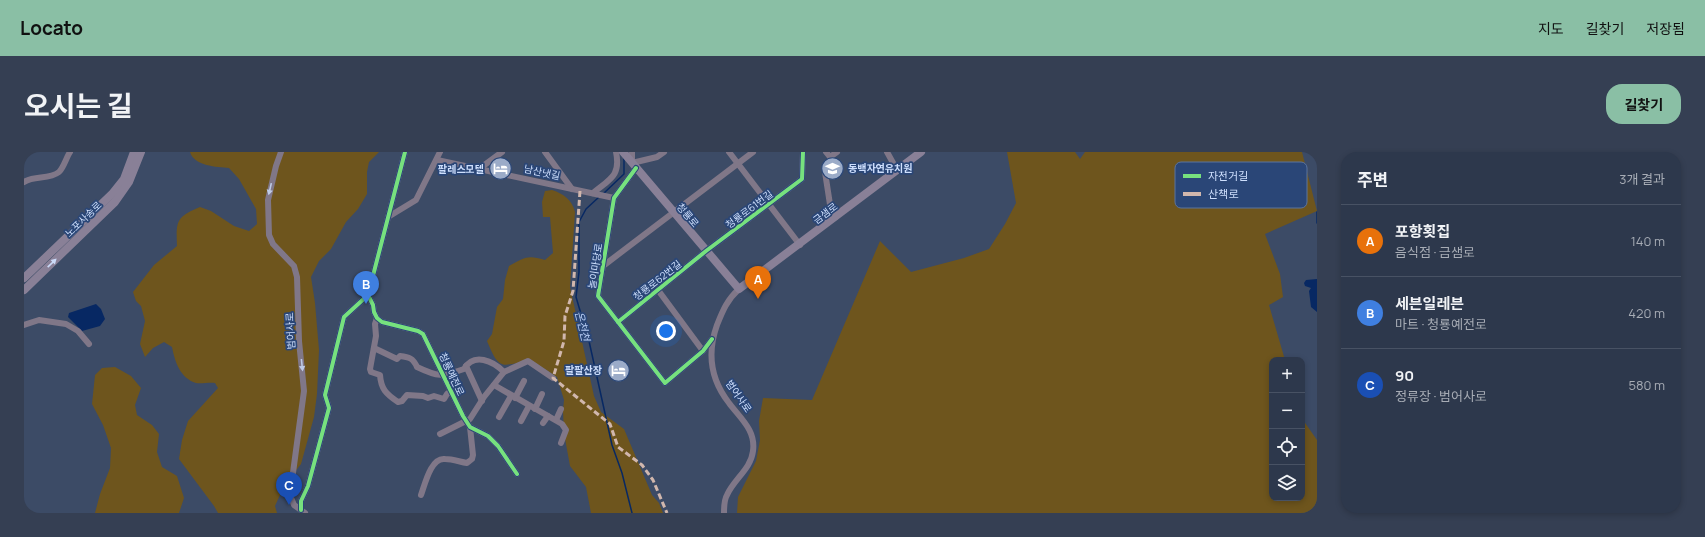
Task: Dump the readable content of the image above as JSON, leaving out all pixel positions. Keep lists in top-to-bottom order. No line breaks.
{"streets":{"main road":["금샘로","청룡로","노포사송로"],"street":["남산냇길","청룡로61번길","놀이마당로","청룡로62번길","범어사로","청룡예전로"]},"crossings":[["남산냇길","놀이마당로"],["청룡로61번길","청룡로"],["청룡로61번길","청룡로62번길"],["금샘로","청룡로"],["금샘로","범어사로"],["청룡로","놀이마당로"],["청룡로","청룡로62번길"],["청룡로","범어사로"],["놀이마당로","청룡로62번길"],["놀이마당로","범어사로"]],"water":["온천천"],"places":{"school or university":["동백자연유치원"],"hotel":["팔레스모텔","팔팔산장"]},"legend":["자전거길","산책로"],"page":{"header":"Locato","nav":["지도","길찾기","저장됨"],"title":"오시는 길","buttons":"길찾기","heading":["주변","3개 결과"],"list":[{"mark":"A","name":"포항횟집","note":"음식점 · 금샘로","value":"140 m"},{"mark":"B","name":"세븐일레븐","note":"마트 · 청룡예전로","value":"420 m"},{"mark":"C","name":"90","note":"정류장 · 범어사로","value":"580 m"}],"pins":["A","B","C"],"map_buttons":["+","−"]}}
